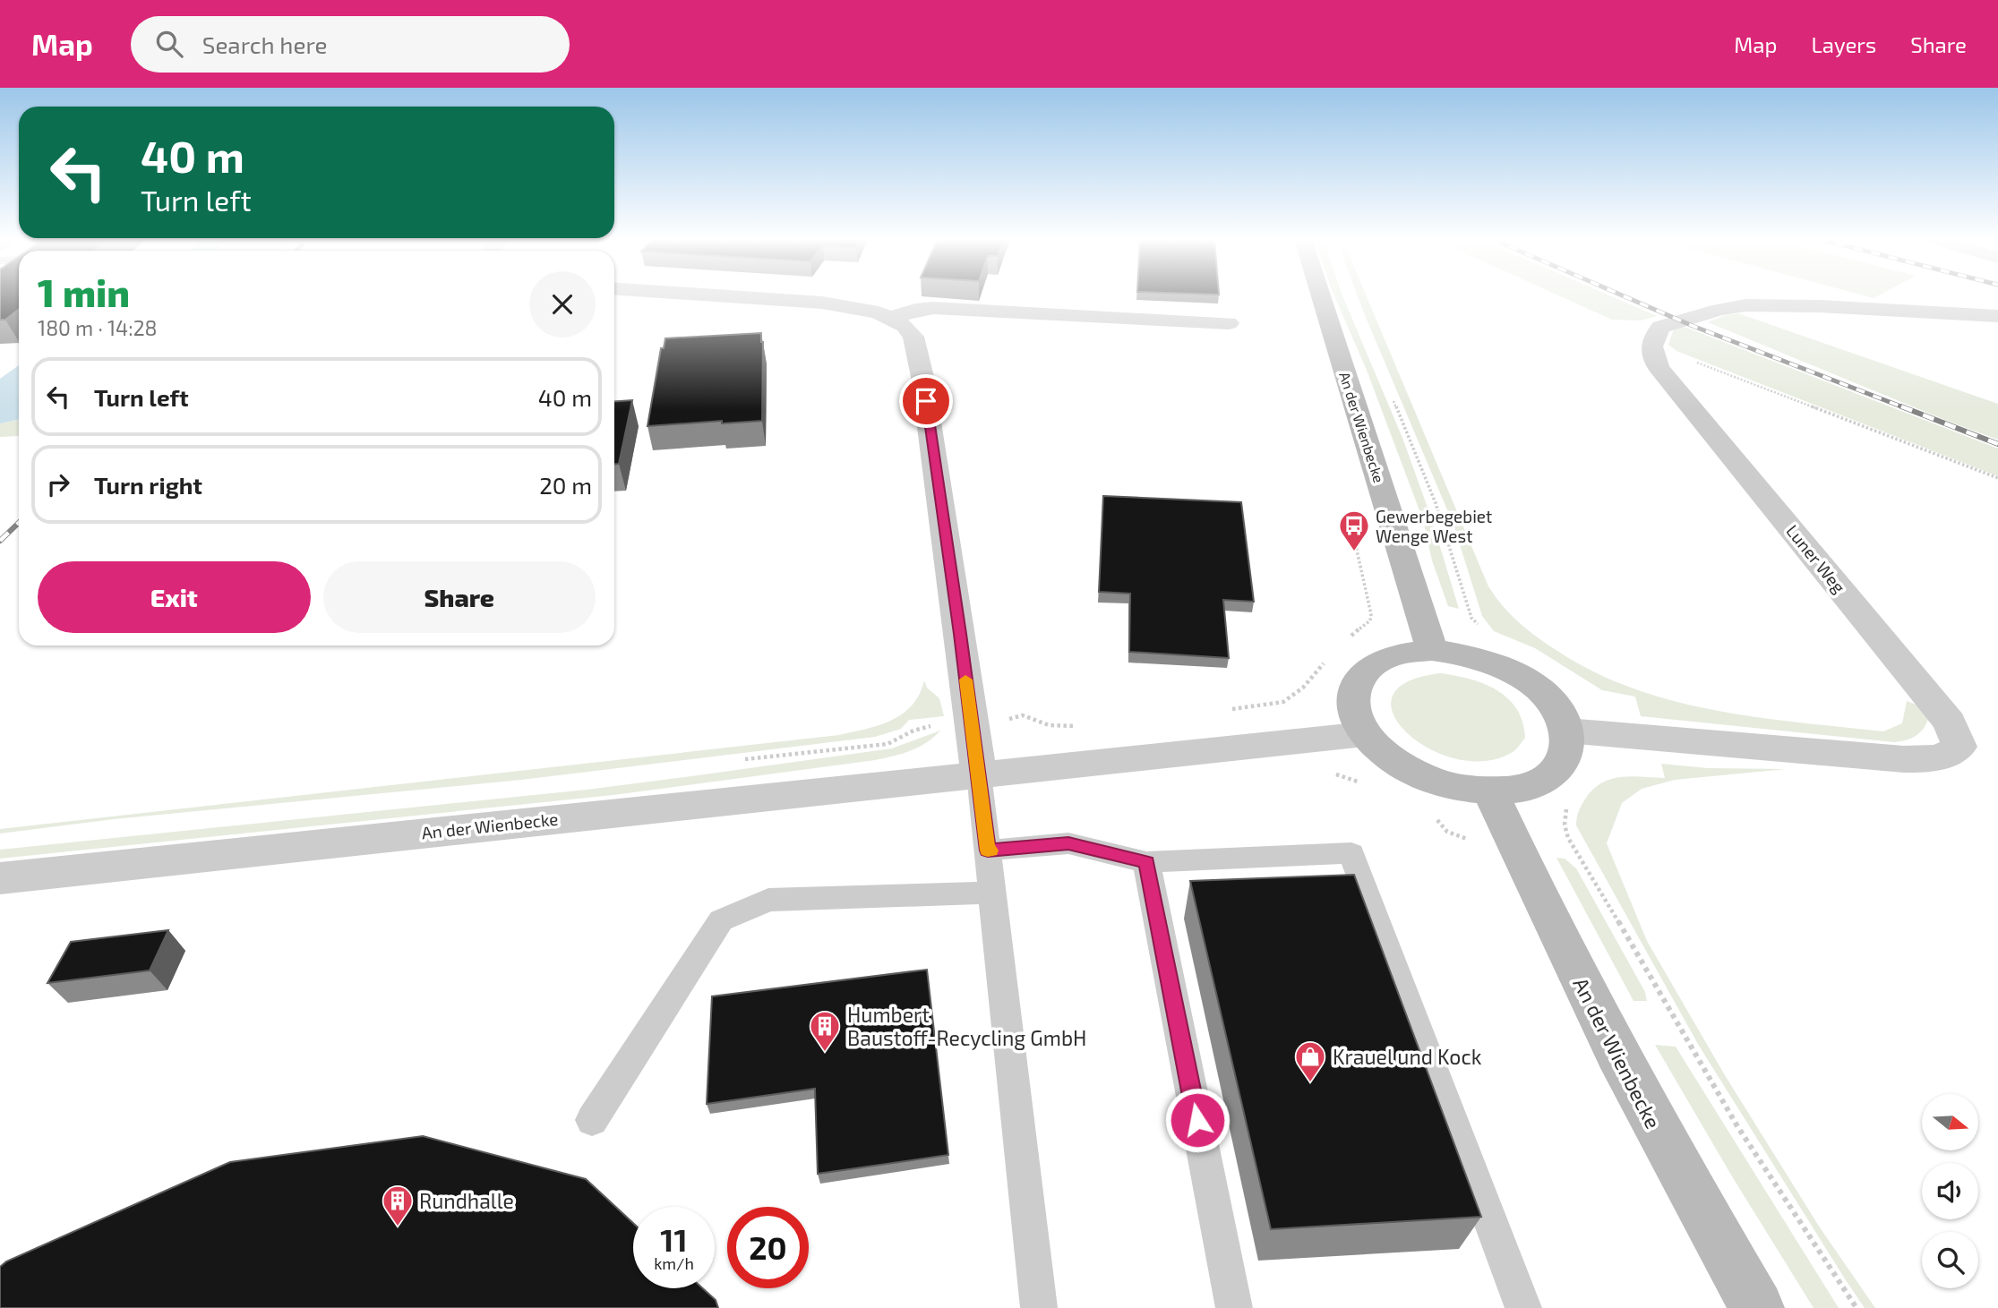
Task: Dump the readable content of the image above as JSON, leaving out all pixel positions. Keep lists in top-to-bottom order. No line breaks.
{"streets":{"street":["An der Wienbecke","Luner Weg"]},"crossings":[["An der Wienbecke","Luner Weg"]],"places":{"bus stop":["Gewerbegebiet Wenge West"],"building":["Humbert Baustoff-Recycling GmbH","Rundhalle"],"shop":["Krauel und Kock"]},"north":"right","page":{"header":"Map","search":"Search here","nav":["Map","Layers","Share"],"turn":["40 m","Turn left"],"heading":["1 min","180 m · 14:28"],"list":[{"name":"Turn left","value":"40 m"},{"name":"Turn right","value":"20 m"}],"buttons":["Exit","Share"],"speed":"11 km/h","limit":"20"}}
